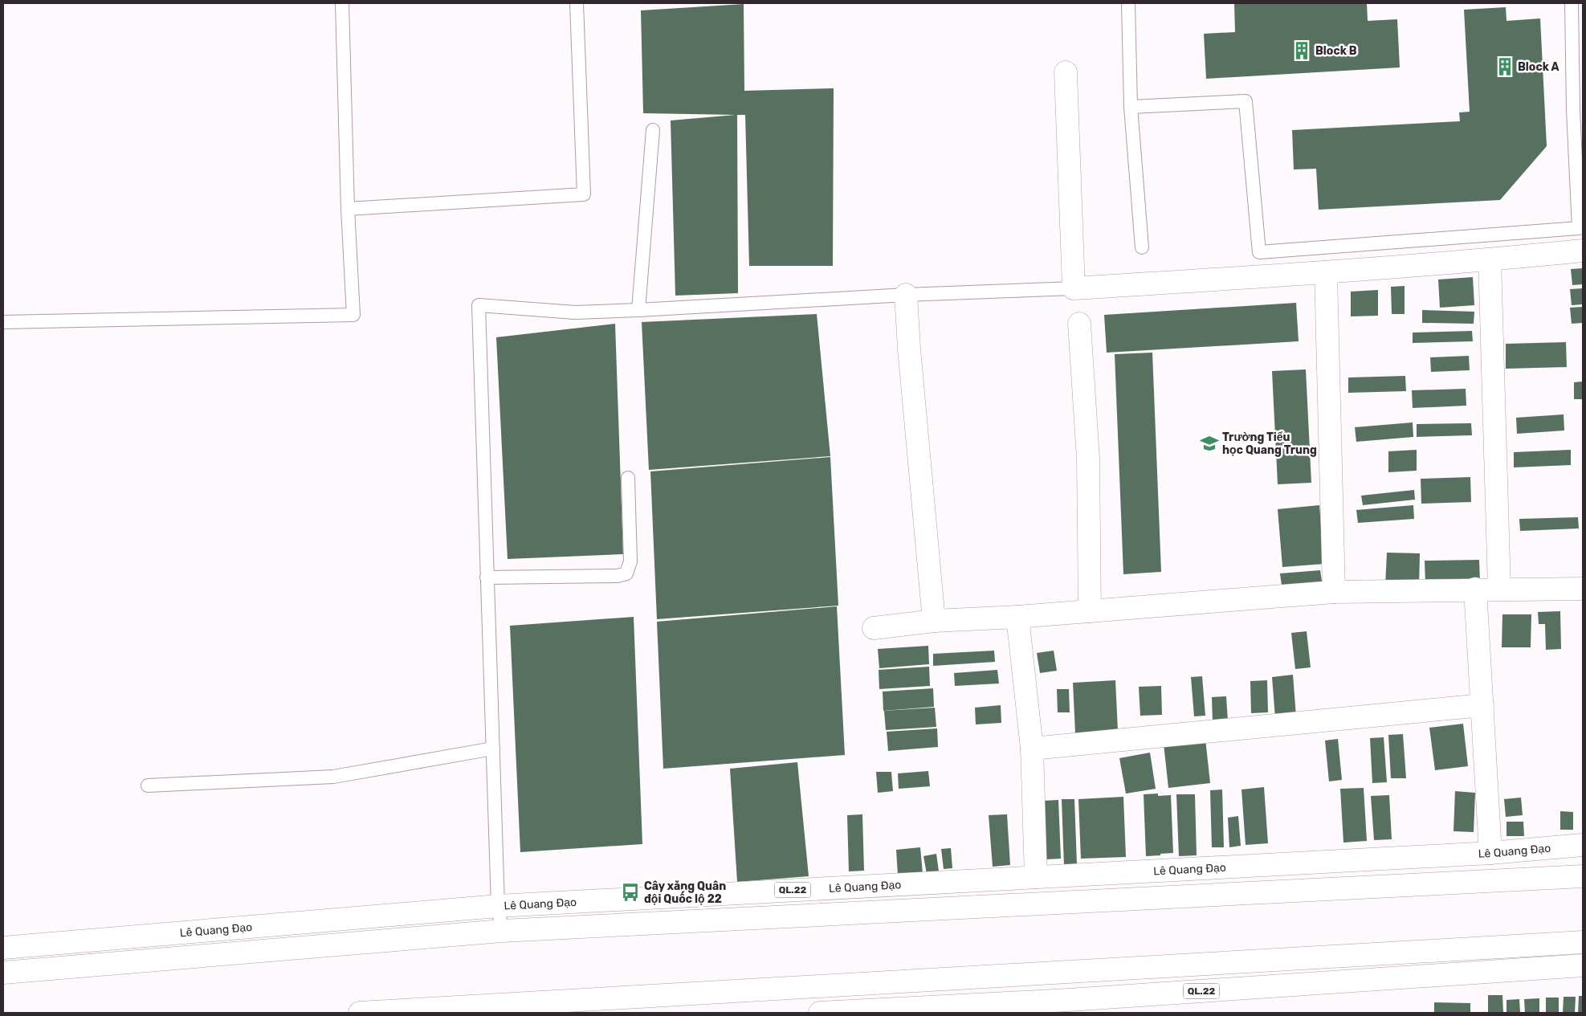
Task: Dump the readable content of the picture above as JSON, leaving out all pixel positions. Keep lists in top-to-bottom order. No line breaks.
{"streets":{"main road":["Lê Quang Đạo","QL.22"]},"places":{"building":["Block B","Block A"],"school or university":["Trường Tiểu học Quang Trung"],"bus stop":["Cây xăng Quân đội Quốc lộ 22"]}}
